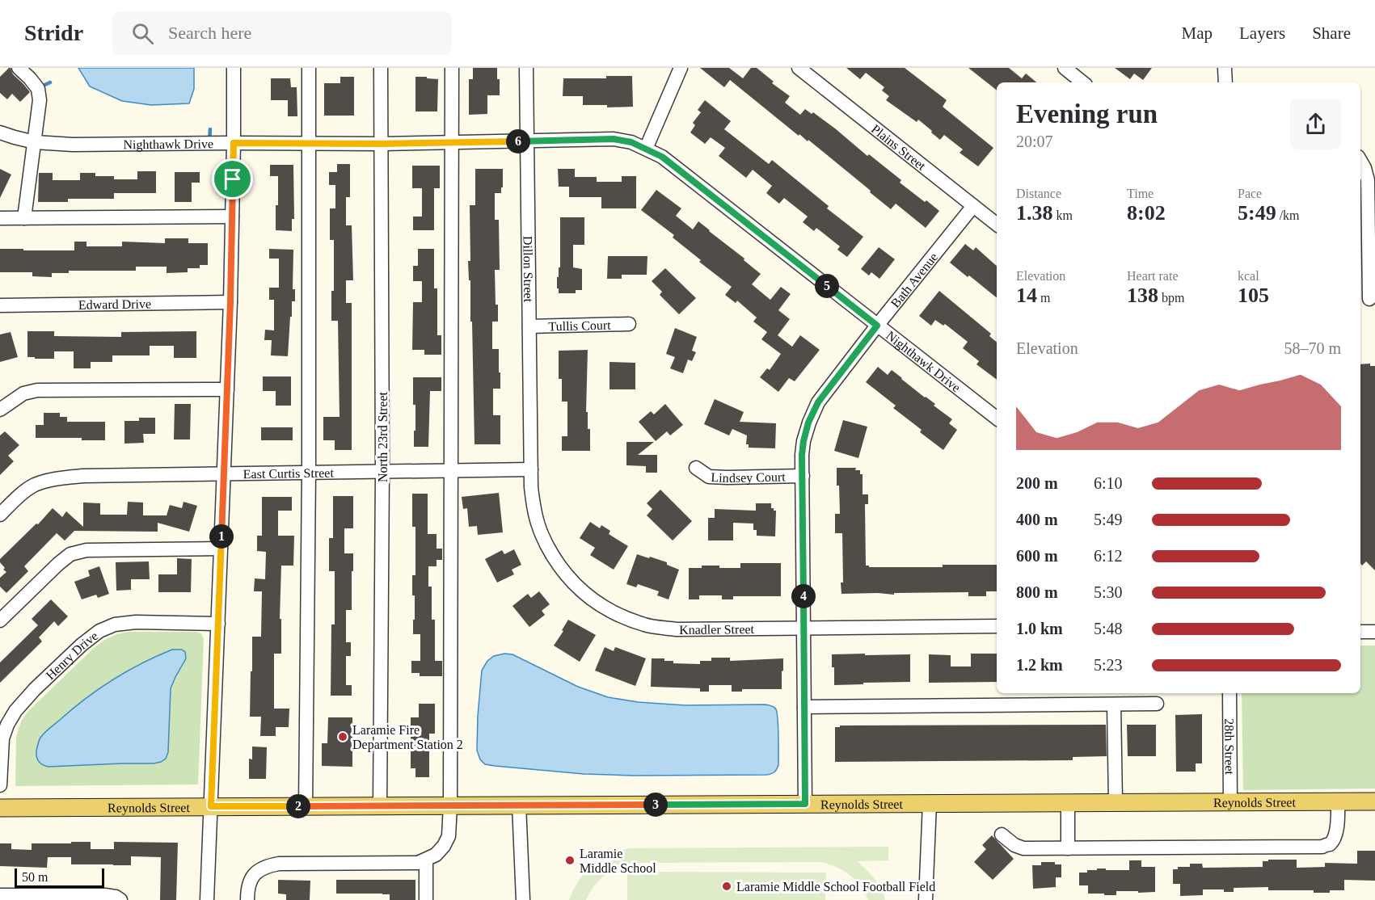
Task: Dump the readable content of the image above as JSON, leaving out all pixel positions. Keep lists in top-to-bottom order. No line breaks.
{"streets":{"main road":["Reynolds Street"],"street":["Nighthawk Drive","Plains Street","Dillon Street","Bath Avenue","Edward Drive","Tullis Court","North 23rd Street","East Curtis Street","Lindsey Court","Knadler Street","Henry Drive","28th Street"]},"crossings":[["Nighthawk Drive","Dillon Street"],["Nighthawk Drive","Bath Avenue"],["Nighthawk Drive","North 23rd Street"],["Plains Street","Bath Avenue"],["Dillon Street","Tullis Court"],["Dillon Street","East Curtis Street"],["Dillon Street","Knadler Street"],["Bath Avenue","Lindsey Court"],["Bath Avenue","Knadler Street"],["Bath Avenue","Reynolds Street"],["North 23rd Street","East Curtis Street"],["North 23rd Street","Reynolds Street"],["East Curtis Street","Knadler Street"],["28th Street","Reynolds Street"]],"places":["Laramie Fire Department Station 2","Laramie Middle School","Laramie Middle School Football Field"],"scale_bar":"50 m","page":{"header":"Stridr","search":"Search here","nav":["Map","Layers","Share"],"heading":["Evening run","20:07"],"pins":["6","5","1","4","3","2"],"stats":[["Distance","1.38 km"],["Time","8:02"],["Pace","5:49 /km"],["Elevation","14 m"],["Heart rate","138 bpm"],["kcal","105"]],"chart":["Elevation","58–70 m"],"list":[{"name":"200 m","note":"6:10"},{"name":"400 m","note":"5:49"},{"name":"600 m","note":"6:12"},{"name":"800 m","note":"5:30"},{"name":"1.0 km","note":"5:48"},{"name":"1.2 km","note":"5:23"}],"scale":"50 m"}}
